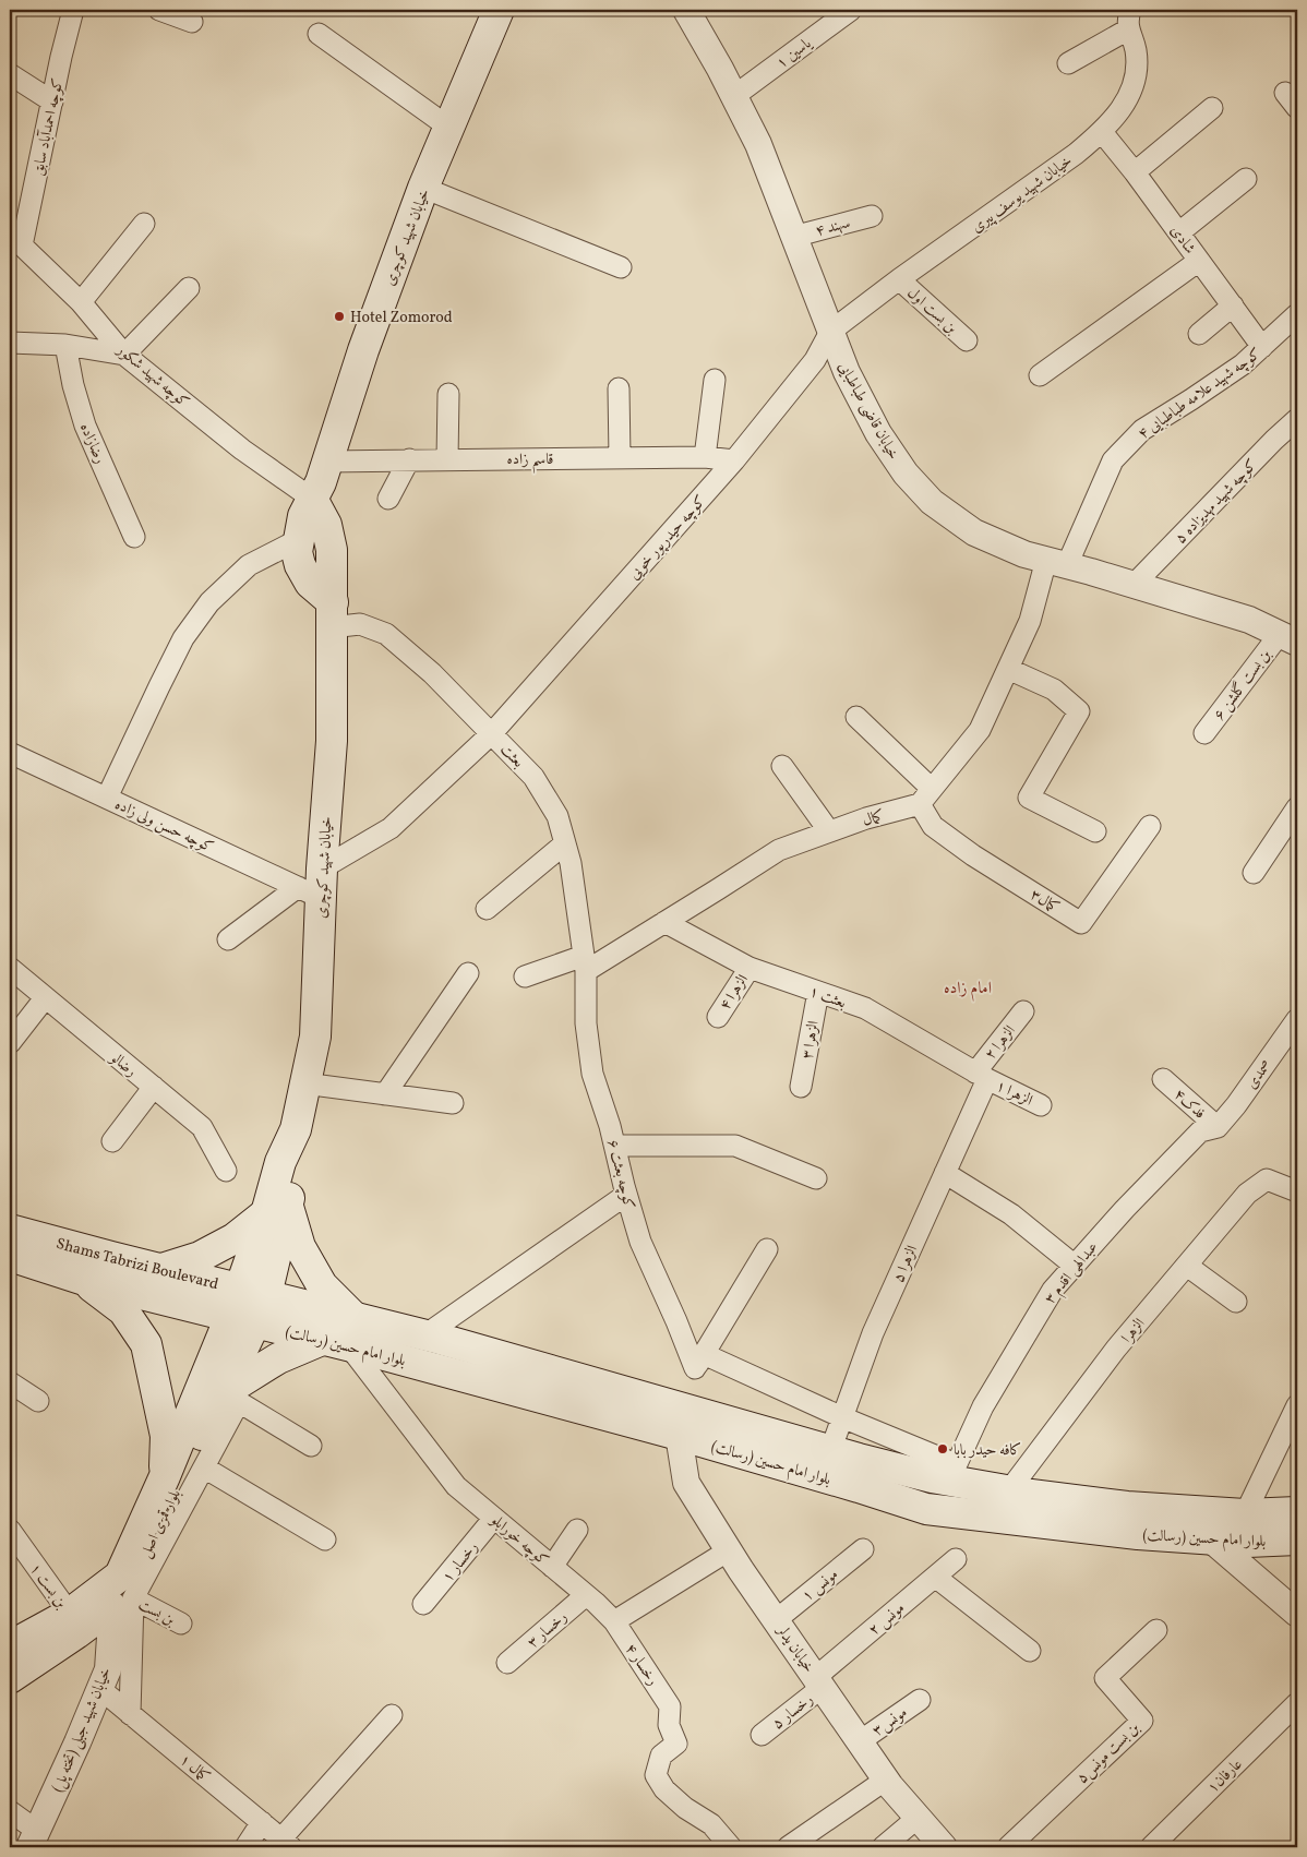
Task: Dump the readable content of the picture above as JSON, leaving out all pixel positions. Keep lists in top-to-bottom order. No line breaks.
{"streets":{"main road":["خیابان شهید کوچری","Shams Tabrizi Boulevard","بلوار امام حسین (رسالت)","بلوار قمری اصل"],"street":["یاسین ۱","کوچه احمدآباد سابق","خیابان شهید یوسف پیری","سهند ۴","شادی","بن بست اول","کوچه شهید شکور","کوچه شهید علامه طباطبایی ۴","خیابان قاضی طباطبایی","رضازاده","قاسم زاده","کوچه شهید مهدیزاده ۵","کوچه حیدرپور خویی","بن بست گلشن ۶","بعثت","کمال","کوچه حسن ولی زاده","کمال۳","الزهرا ۴","بعثت ۱","الزهرا ۳","الزهرا ۲","رضالو","صمدی","الزهرا ۱","فدک۴","کوچه بعثت ۶","الزهرا ۵","عبدالهی اقدم ۳","الزهرا","کوچه خورابلو","رخسار ۱","مونس ۱","بن بست ۱","بن بست","مونس ۲","رخسار ۳","خیابان یدلر","رخسار ۴","رخسار ۵","مونس۳","خیابان شهید جبلی (تخته پل)","بن بست مونس۵","کمال ۱","عارفان۱"]},"crossings":[["یاسین ۱","خیابان قاضی طباطبایی"],["کوچه احمدآباد سابق","کوچه شهید شکور"],["خیابان شهید یوسف پیری","شادی"],["خیابان شهید یوسف پیری","بن بست اول"],["خیابان شهید یوسف پیری","خیابان قاضی طباطبایی"],["خیابان شهید یوسف پیری","کوچه حیدرپور خویی"],["سهند ۴","خیابان قاضی طباطبایی"],["خیابان شهید کوچری","کوچه شهید شکور"],["خیابان شهید کوچری","قاسم زاده"],["خیابان شهید کوچری","کوچه حیدرپور خویی"],["خیابان شهید کوچری","بعثت"],["خیابان شهید کوچری","کوچه حسن ولی زاده"],["خیابان شهید کوچری","Shams Tabrizi Boulevard"],["خیابان شهید کوچری","بلوار امام حسین (رسالت)"],["خیابان شهید کوچری","بلوار قمری اصل"],["شادی","کوچه شهید علامه طباطبایی ۴"],["کوچه شهید علامه طباطبایی ۴","خیابان قاضی طباطبایی"],["خیابان قاضی طباطبایی","کوچه شهید مهدیزاده ۵"],["خیابان قاضی طباطبایی","کوچه حیدرپور خویی"],["خیابان قاضی طباطبایی","بن بست گلشن ۶"],["قاسم زاده","کوچه حیدرپور خویی"],["کوچه حیدرپور خویی","بعثت"],["بعثت","کمال"],["بعثت","کوچه بعثت ۶"],["کمال","کمال۳"],["کمال","بعثت ۱"],["کمال","کوچه بعثت ۶"],["الزهرا ۴","بعثت ۱"],["بعثت ۱","الزهرا ۳"],["بعثت ۱","الزهرا ۲"],["بعثت ۱","الزهرا ۱"],["بعثت ۱","الزهرا ۵"],["الزهرا ۲","الزهرا ۱"],["الزهرا ۲","الزهرا ۵"],["صمدی","فدک۴"],["صمدی","عبدالهی اقدم ۳"],["الزهرا ۱","الزهرا ۵"],["فدک۴","عبدالهی اقدم ۳"],["Shams Tabrizi Boulevard","بلوار امام حسین (رسالت)"],["Shams Tabrizi Boulevard","بلوار قمری اصل"],["الزهرا ۵","بلوار امام حسین (رسالت)"],["عبدالهی اقدم ۳","بلوار امام حسین (رسالت)"],["الزهرا","بلوار امام حسین (رسالت)"],["بلوار امام حسین (رسالت)","بلوار قمری اصل"],["بلوار امام حسین (رسالت)","کوچه خورابلو"],["بلوار امام حسین (رسالت)","خیابان یدلر"],["بلوار قمری اصل","بن بست ۱"],["بلوار قمری اصل","بن بست"],["بلوار قمری اصل","خیابان شهید جبلی (تخته پل)"],["کوچه خورابلو","رخسار ۱"],["کوچه خورابلو","رخسار ۳"],["کوچه خورابلو","رخسار ۴"],["مونس ۱","خیابان یدلر"],["بن بست","خیابان شهید جبلی (تخته پل)"],["مونس ۲","خیابان یدلر"],["مونس ۲","رخسار ۵"],["خیابان یدلر","رخسار ۵"],["خیابان یدلر","مونس۳"],["خیابان شهید جبلی (تخته پل)","کمال ۱"]],"districts":["امام زاده"],"places":["Hotel Zomorod","کافه حیدر بابا"]}
